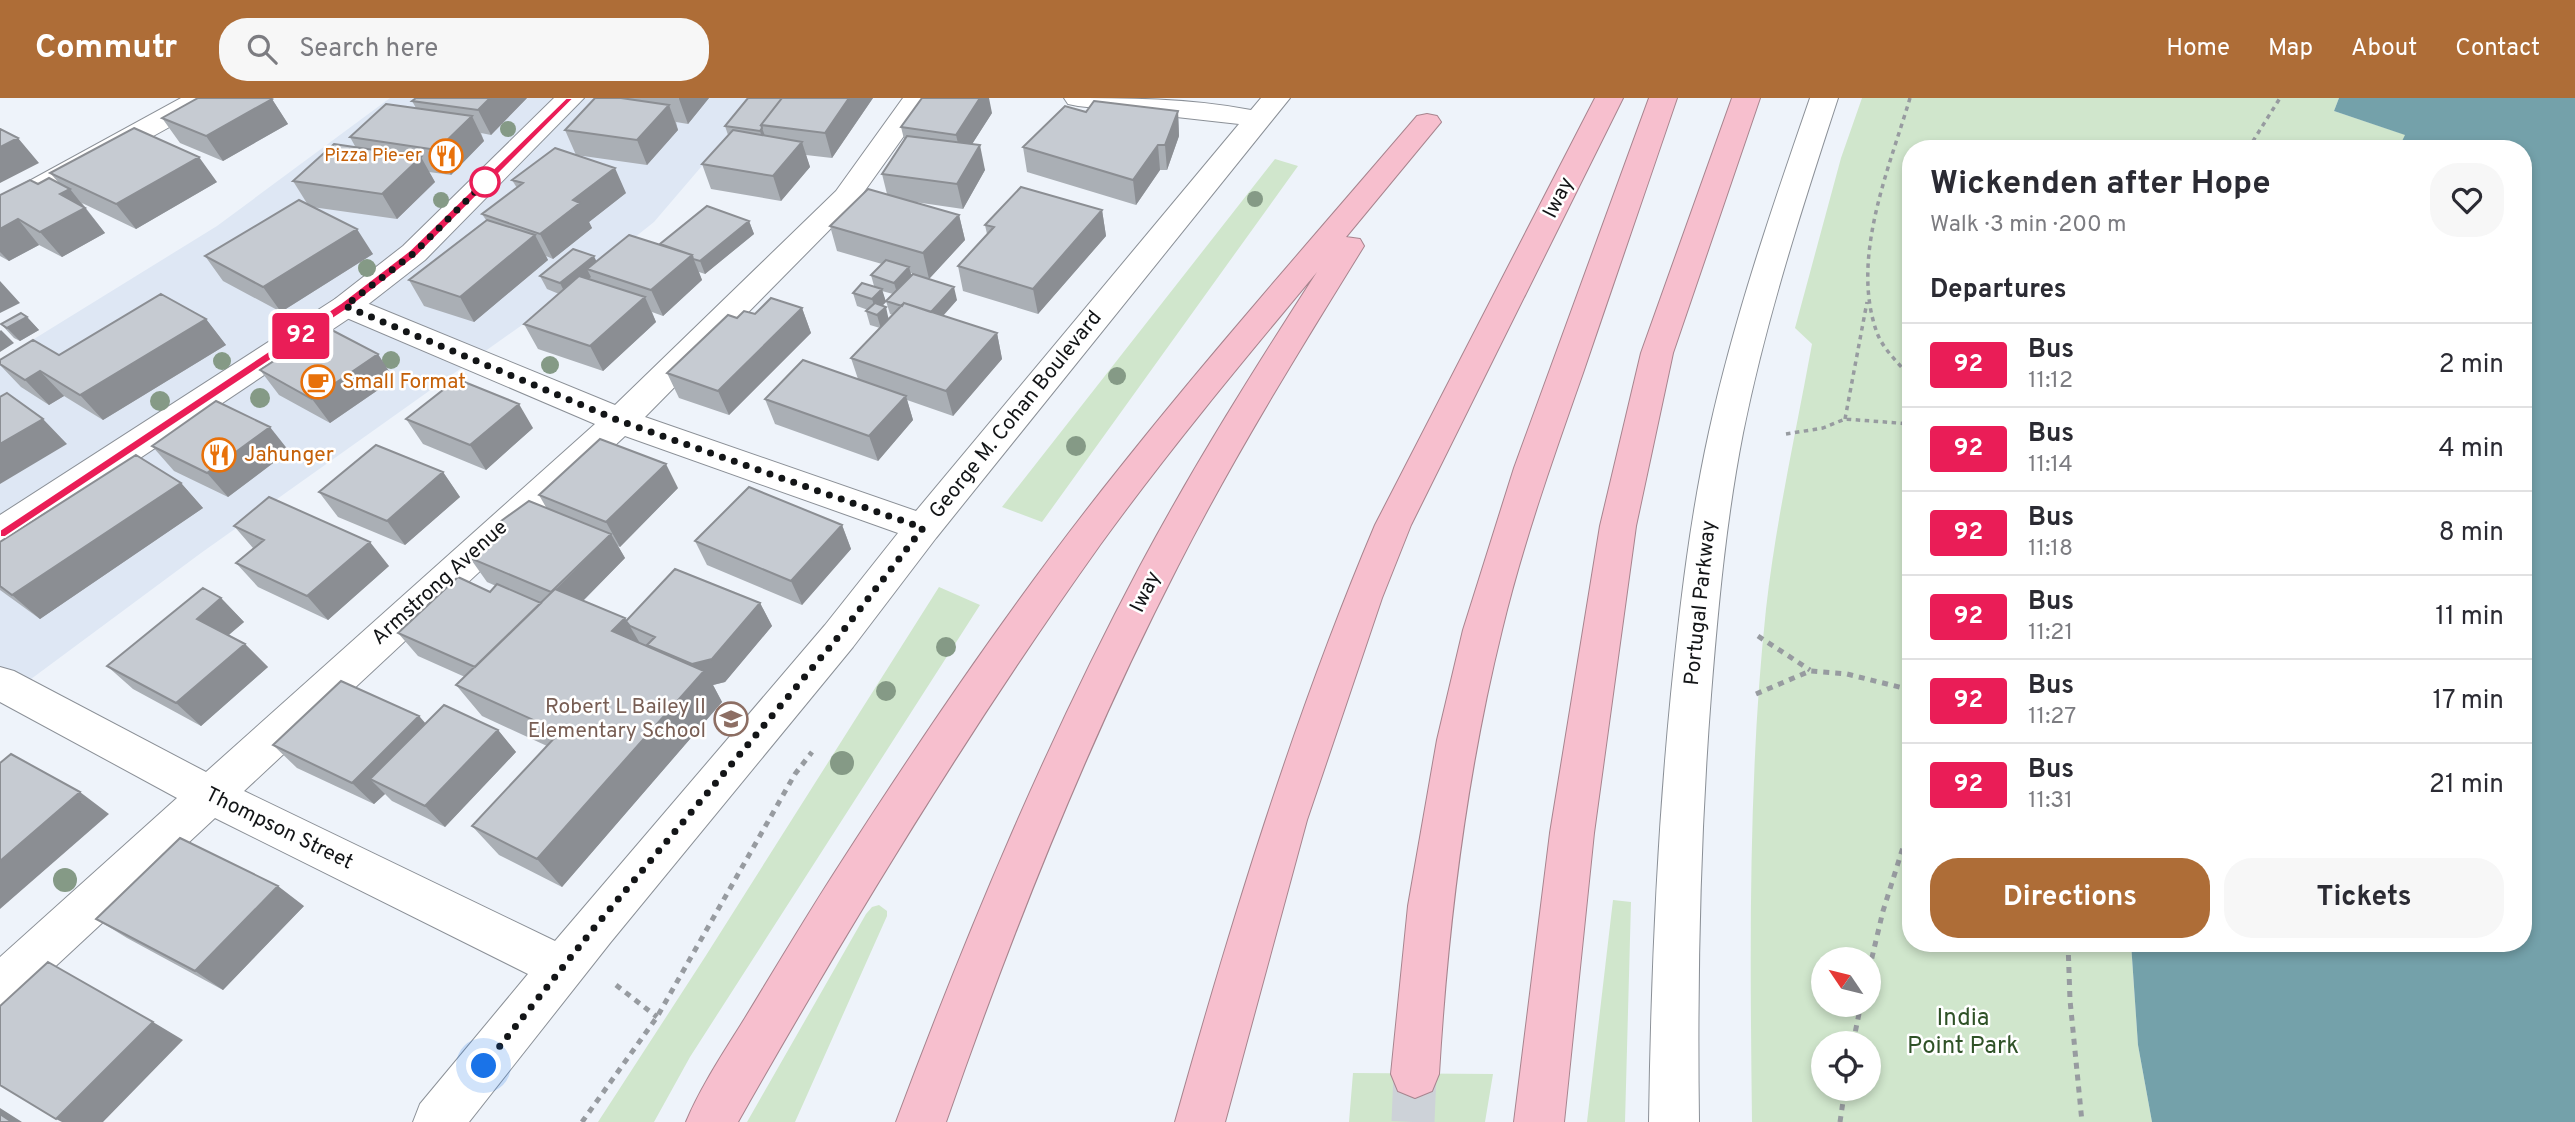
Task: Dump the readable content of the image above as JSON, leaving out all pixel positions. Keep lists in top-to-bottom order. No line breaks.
{"streets":{"highway":["Iway"],"street":["George M. Cohan Boulevard","Armstrong Avenue","Portugal Parkway","Thompson Street"]},"crossings":[["George M. Cohan Boulevard","Thompson Street"],["Armstrong Avenue","Thompson Street"]],"parks":["India Point Park"],"places":{"restaurant":["Pizza Pie-er","Jahunger"],"cafe":["Small Format"],"school or university":["Robert L Bailey II Elementary School"]},"lines":["bus line 92"],"north":"top left","page":{"header":"Commutr","search":"Search here","nav":["Home","Map","About","Contact"],"on_map":"92","heading":[["Wickenden after Hope","Walk · 3 min · 200 m"],"Departures"],"list":[{"mark":"92","name":"Bus","note":"11:12","value":"2 min"},{"mark":"92","name":"Bus","note":"11:14","value":"4 min"},{"mark":"92","name":"Bus","note":"11:18","value":"8 min"},{"mark":"92","name":"Bus","note":"11:21","value":"11 min"},{"mark":"92","name":"Bus","note":"11:27","value":"17 min"},{"mark":"92","name":"Bus","note":"11:31","value":"21 min"}],"buttons":["Directions","Tickets"]}}
